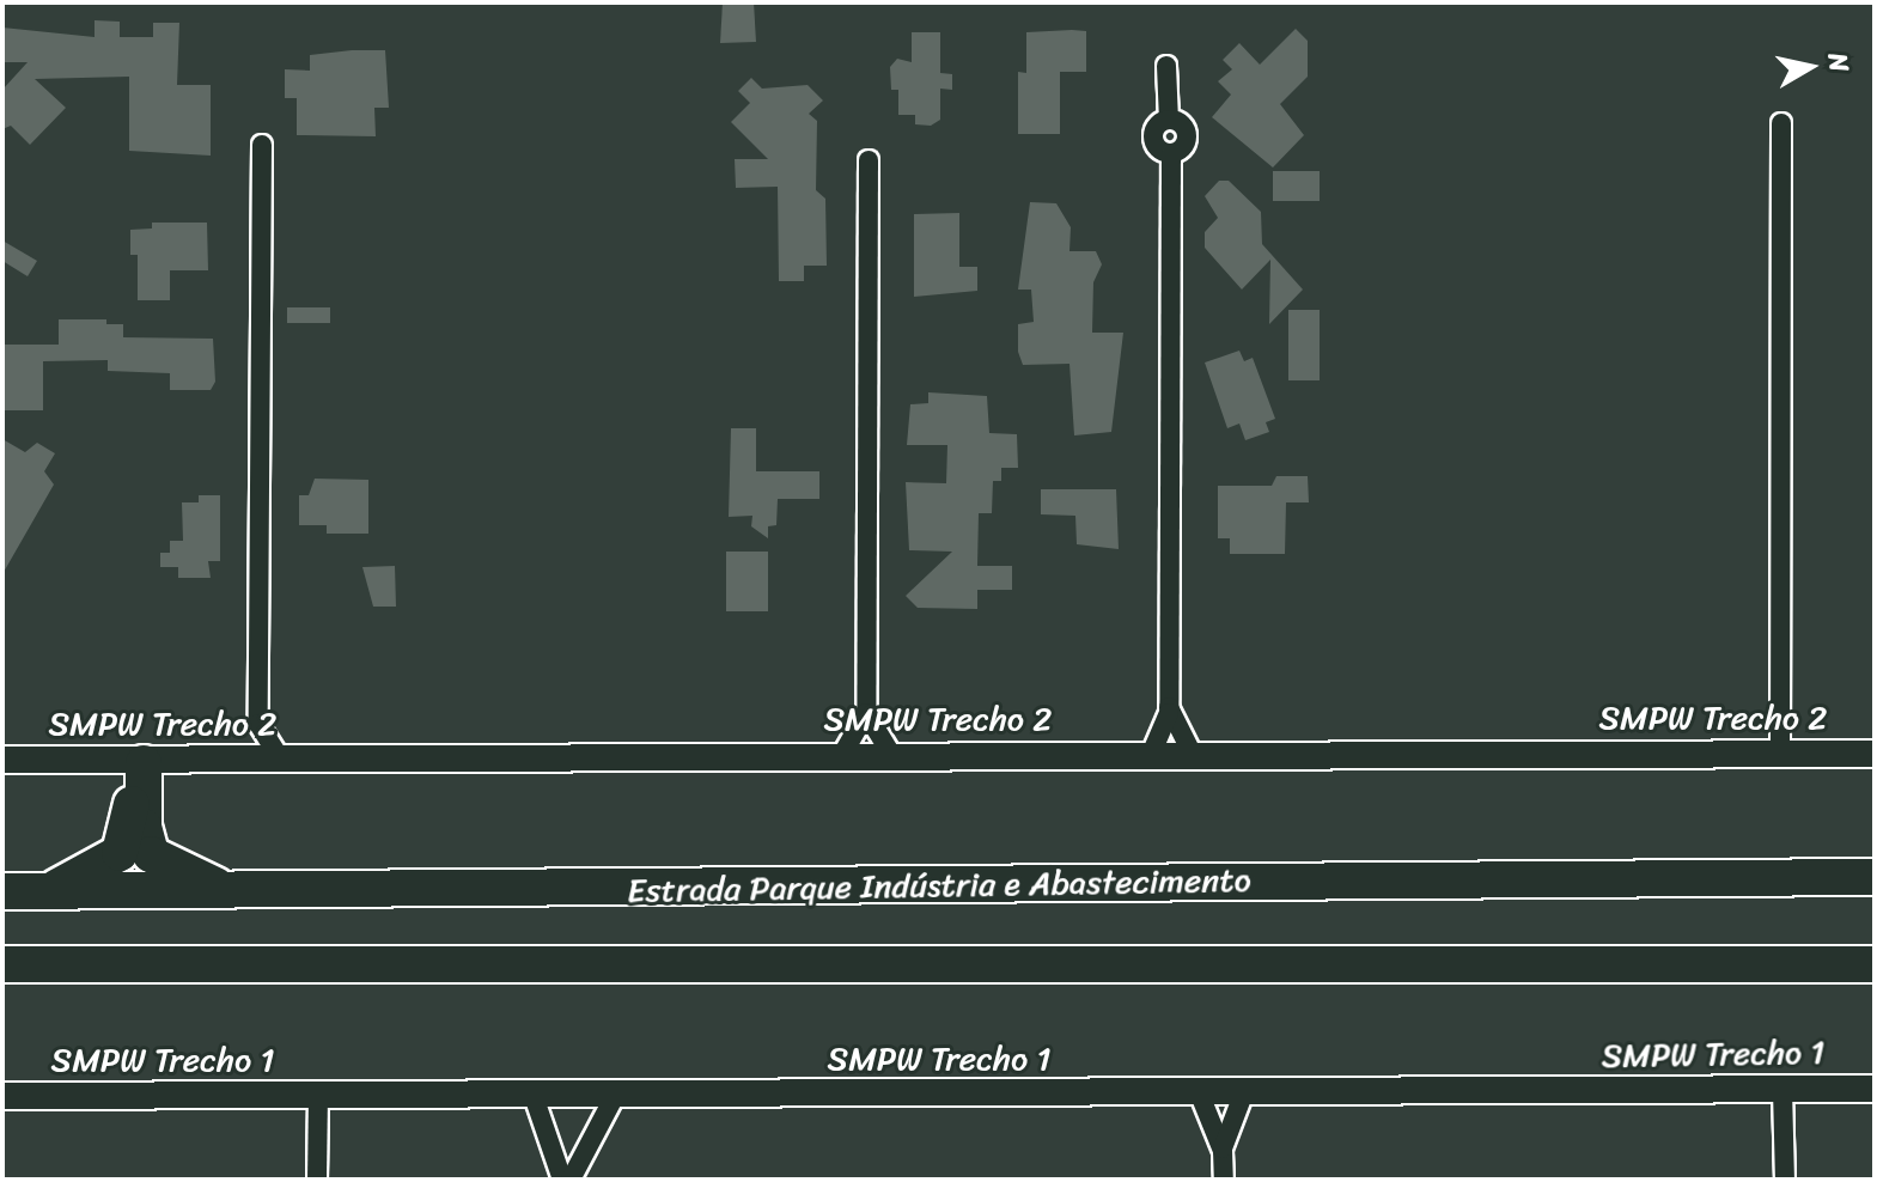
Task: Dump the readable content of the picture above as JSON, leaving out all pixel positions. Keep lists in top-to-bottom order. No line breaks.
{"streets":{"highway":["Estrada Parque Indústria e Abastecimento"],"street":["SMPW Trecho 2","SMPW Trecho 1"]},"north":"right"}
